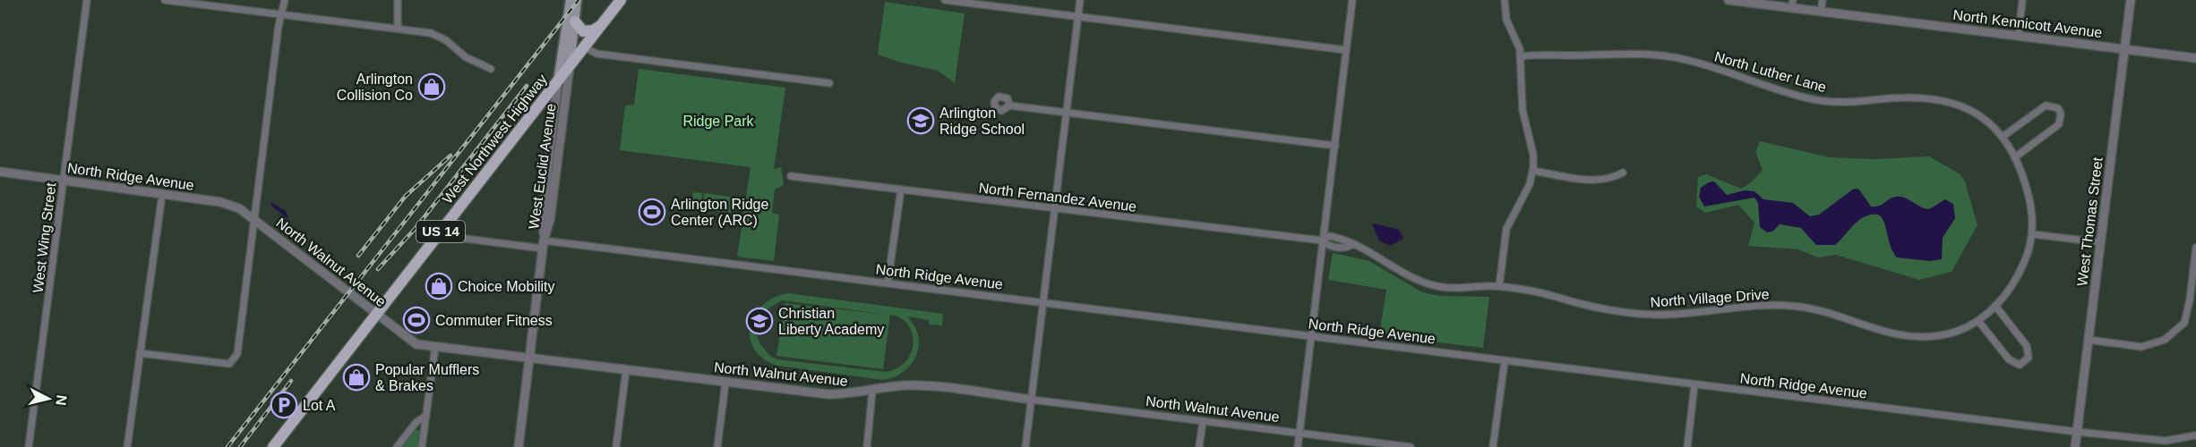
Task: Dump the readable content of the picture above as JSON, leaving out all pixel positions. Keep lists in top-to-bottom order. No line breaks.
{"streets":{"main road":["West Northwest Highway","West Euclid Avenue","US 14"],"street":["North Kennicott Avenue","North Luther Lane","North Ridge Avenue","North Fernandez Avenue","West Thomas Street","West Wing Street","North Walnut Avenue","North Village Drive"]},"crossings":[["North Kennicott Avenue","West Thomas Street"],["North Luther Lane","North Village Drive"],["West Northwest Highway","West Euclid Avenue"],["West Northwest Highway","North Ridge Avenue"],["West Northwest Highway","North Walnut Avenue"],["West Euclid Avenue","North Ridge Avenue"],["West Euclid Avenue","North Walnut Avenue"],["North Ridge Avenue","West Thomas Street"],["North Ridge Avenue","West Wing Street"],["North Ridge Avenue","North Walnut Avenue"],["North Fernandez Avenue","North Village Drive"]],"parks":["Ridge Park"],"places":{"shop":["Arlington Collision Co","Choice Mobility","Popular Mufflers & Brakes"],"school or university":["Arlington Ridge School","Christian Liberty Academy"],"sports":["Arlington Ridge Center (ARC)","Commuter Fitness"],"parking":["Lot A"]},"north":"right"}
